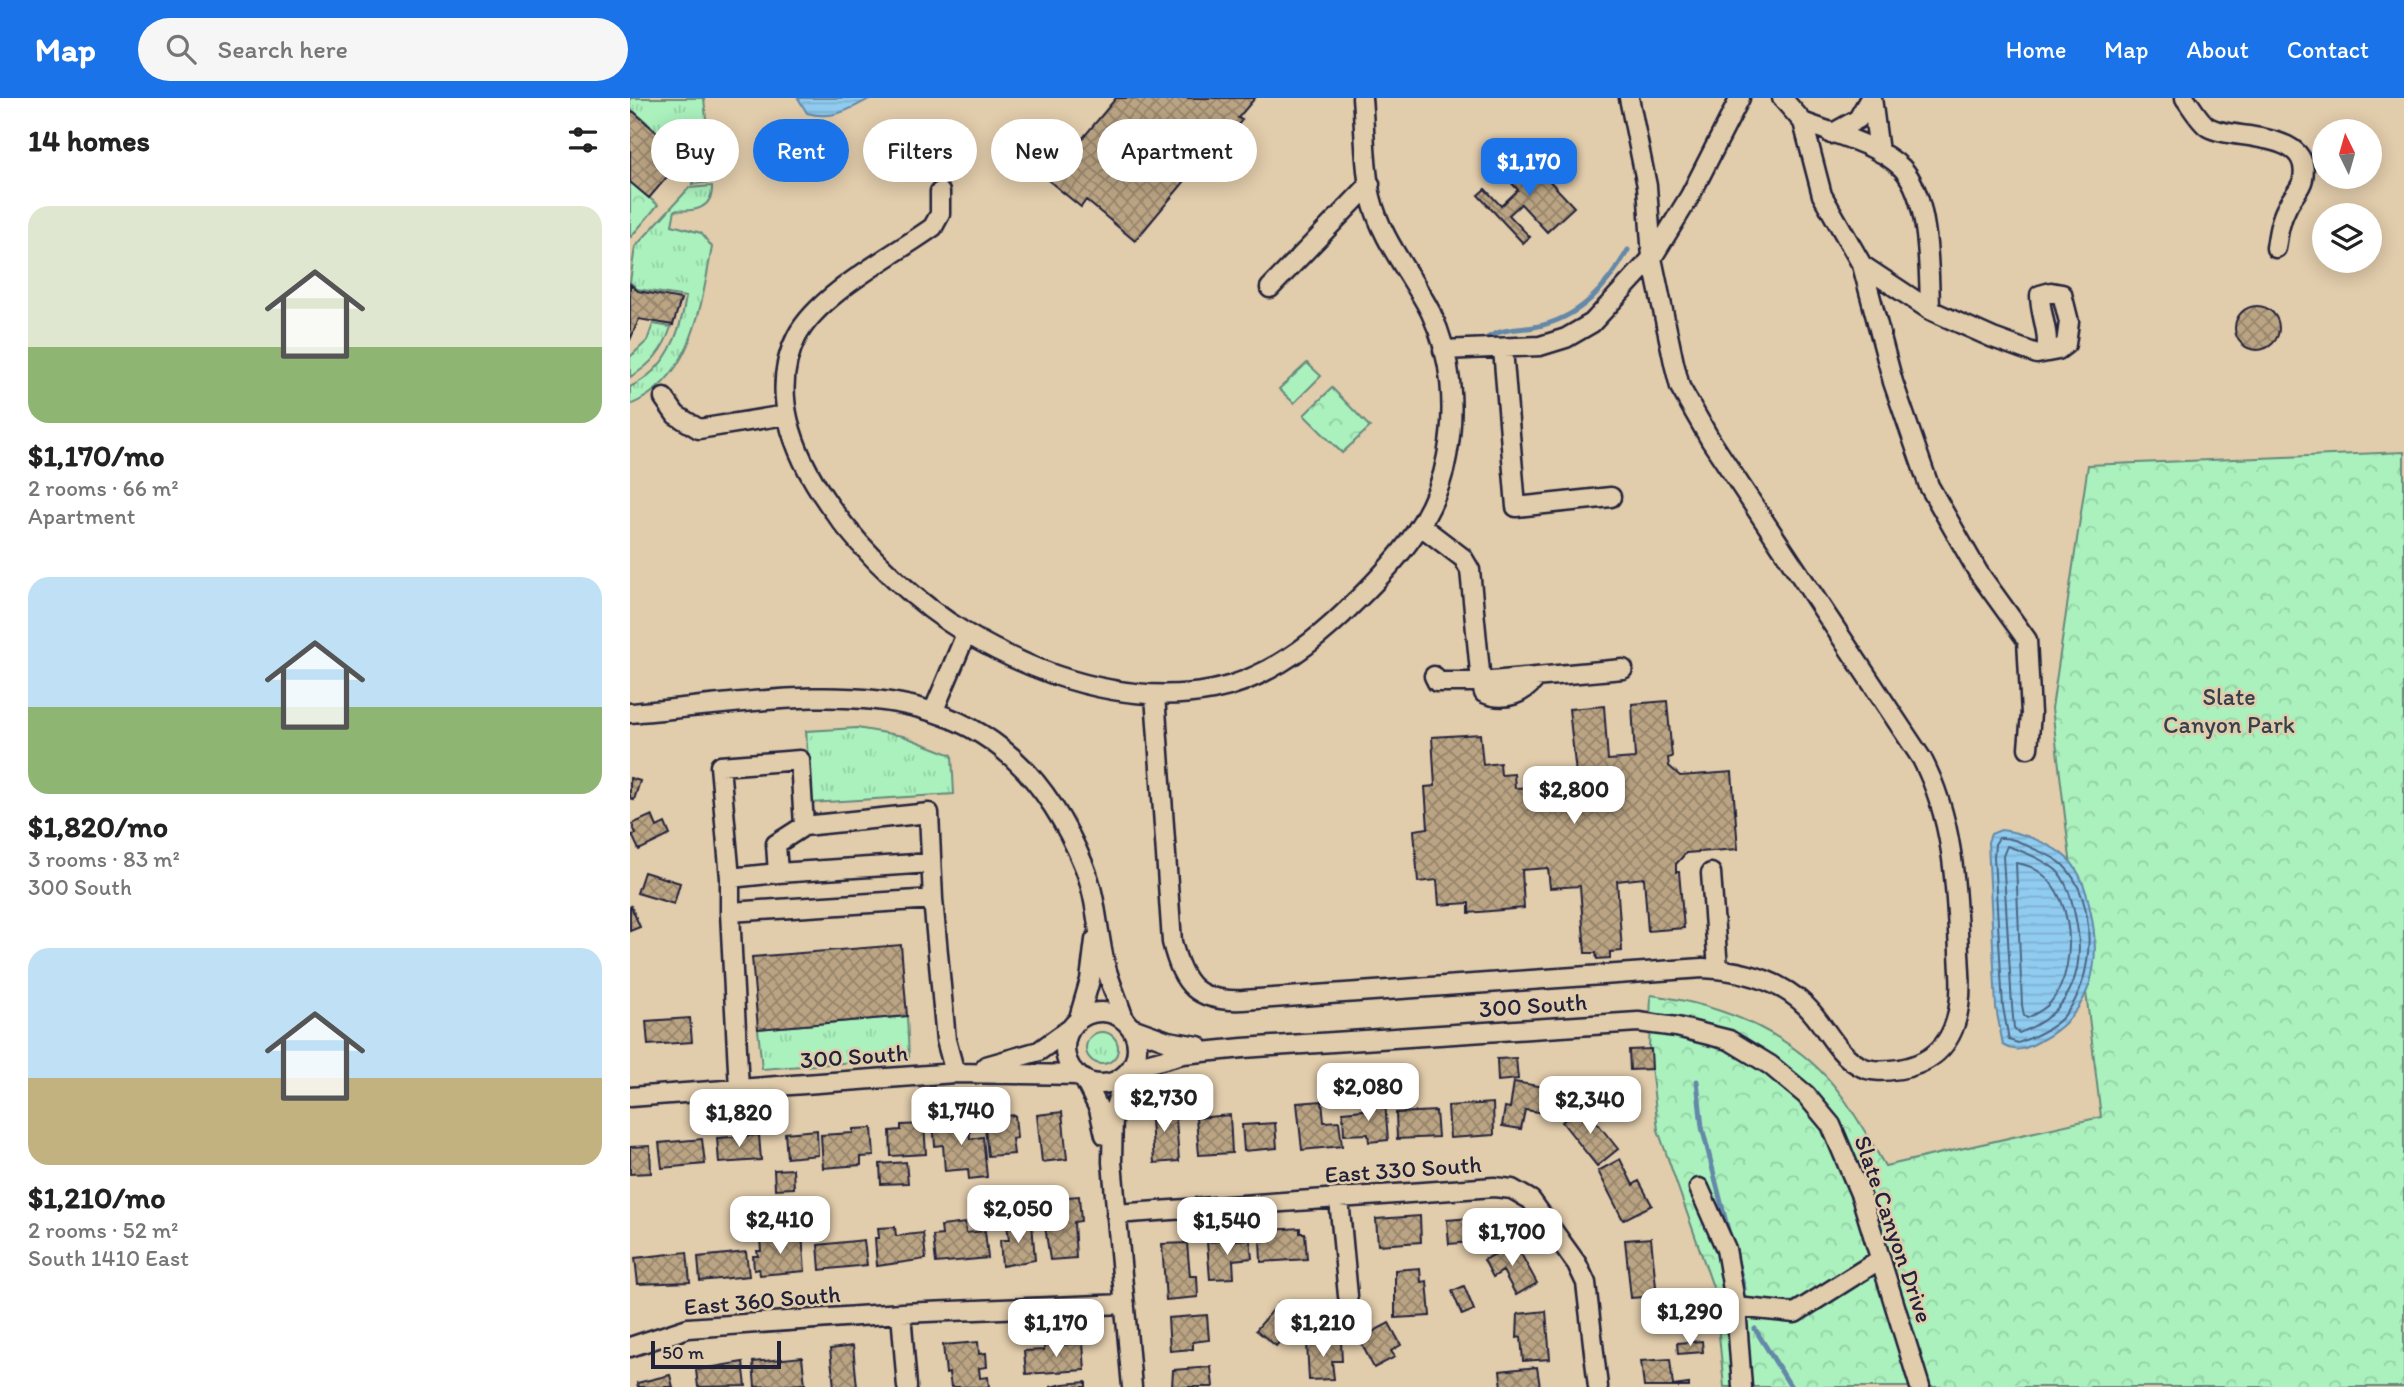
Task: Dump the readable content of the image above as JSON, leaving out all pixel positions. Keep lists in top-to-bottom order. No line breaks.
{"streets":{"street":["300 South","East 330 South","Slate Canyon Drive","East 360 South"]},"crossings":[["300 South","Slate Canyon Drive"]],"parks":["Slate Canyon Park"],"scale_bar":"50 m","north":"top","page":{"header":"Map","search":"Search here","nav":["Home","Map","About","Contact"],"heading":"14 homes","chip":["Buy","Rent","Filters","New","Apartment"],"price":["$1,170","$2,800","$2,080","$2,730","$2,340","$1,740","$1,820","$2,050","$2,410","$1,540","$1,700","$1,290","$1,170","$1,210"],"list":[{"name":"$1,170/mo","note":"2 rooms · 66 m² · Apartment"},{"name":"$1,820/mo","note":"3 rooms · 83 m² · 300 South"},{"name":"$1,210/mo","note":"2 rooms · 52 m² · South 1410 East"}],"scale":"50 m"}}
